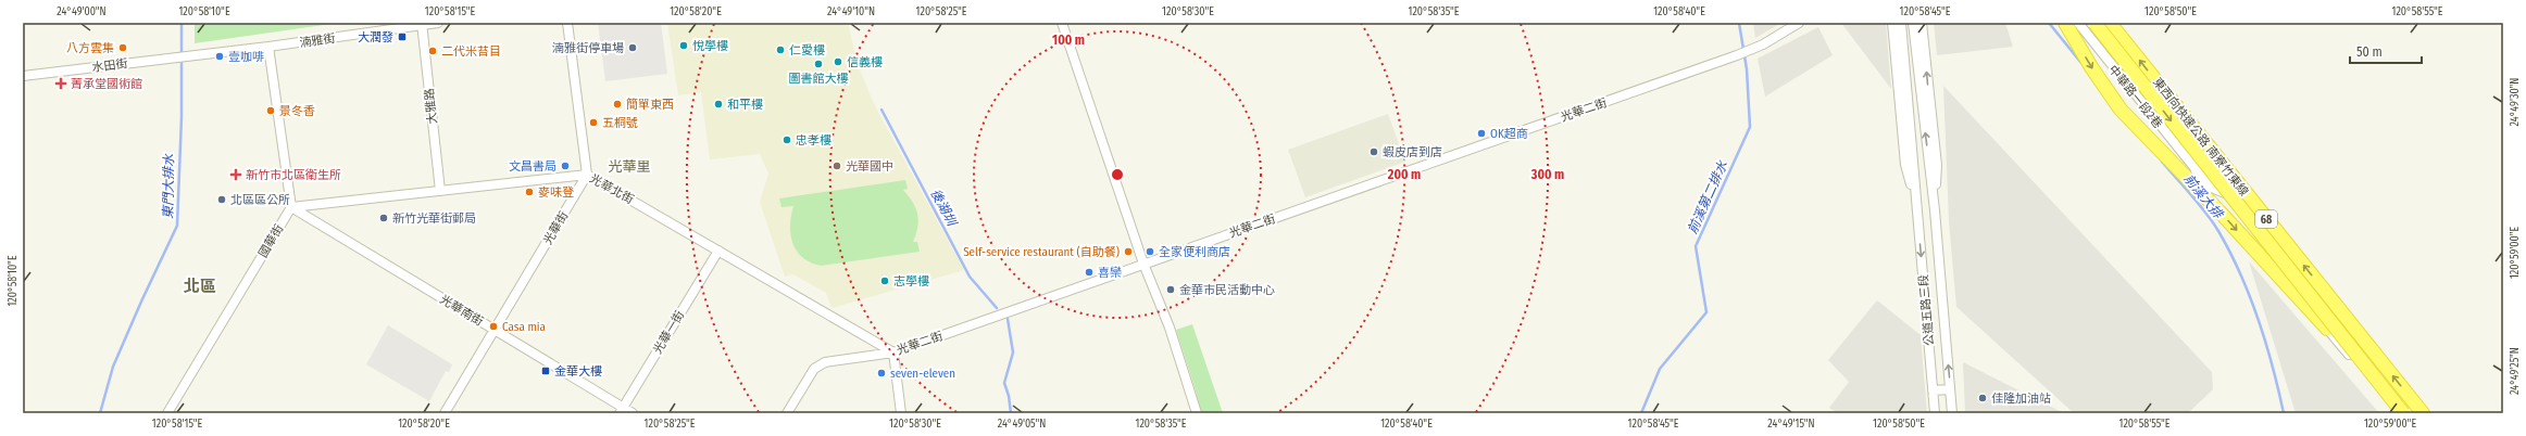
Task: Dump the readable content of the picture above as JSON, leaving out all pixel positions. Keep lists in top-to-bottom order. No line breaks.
{"streets":{"highway":["東西向快速公路 南寮竹東線","68"],"street":["湳雅街","水田街","中華路一段2巷","大雅路","光華二街","光華北街","光華街","國華街","光華南街","公道五路三段","光華一街"]},"crossings":[["湳雅街","水田街"],["湳雅街","大雅路"],["大雅路","光華北街"],["光華二街","光華北街"],["光華北街","光華街"],["光華北街","國華街"],["光華北街","光華南街"],["光華北街","光華一街"],["光華街","光華南街"],["國華街","光華南街"],["光華南街","光華一街"]],"districts":["光華里","北區"],"water":["東門大排水","前溪大排","前溪第二排水","後湖圳"],"places":{"transit":["大潤發","金華大樓"],"other":["悅學樓","八方雲集","湳雅街停車場","仁愛樓","二代米苔目","壹咖啡","信義樓","圖書館大樓","簡單東西","和平樓","景冬香","五桐號","OK超商","忠孝樓","蝦皮店到店","文昌書局","光華國中","麥味登","北區區公所","新竹光華街郵局","Self-service restaurant (自助餐)","全家便利商店","喜欒","志學樓","金華市民活動中心","Casa mia","seven-eleven","佳隆加油站"],"health":["菁承堂國術館","新竹市北區衛生所"]},"scale_bar":"50 m","coordinates":["24°49'00\"N","120°58'10\"E","120°58'15\"E","120°58'20\"E","24°49'10\"N","120°58'25\"E","120°58'30\"E","120°58'35\"E","120°58'40\"E","120°58'45\"E","120°58'50\"E","120°58'55\"E","24°49'30\"N","120°59'00\"E","24°49'25\"N","24°49'05\"N","24°49'15\"N"],"rings":["100 m","200 m","300 m"]}
